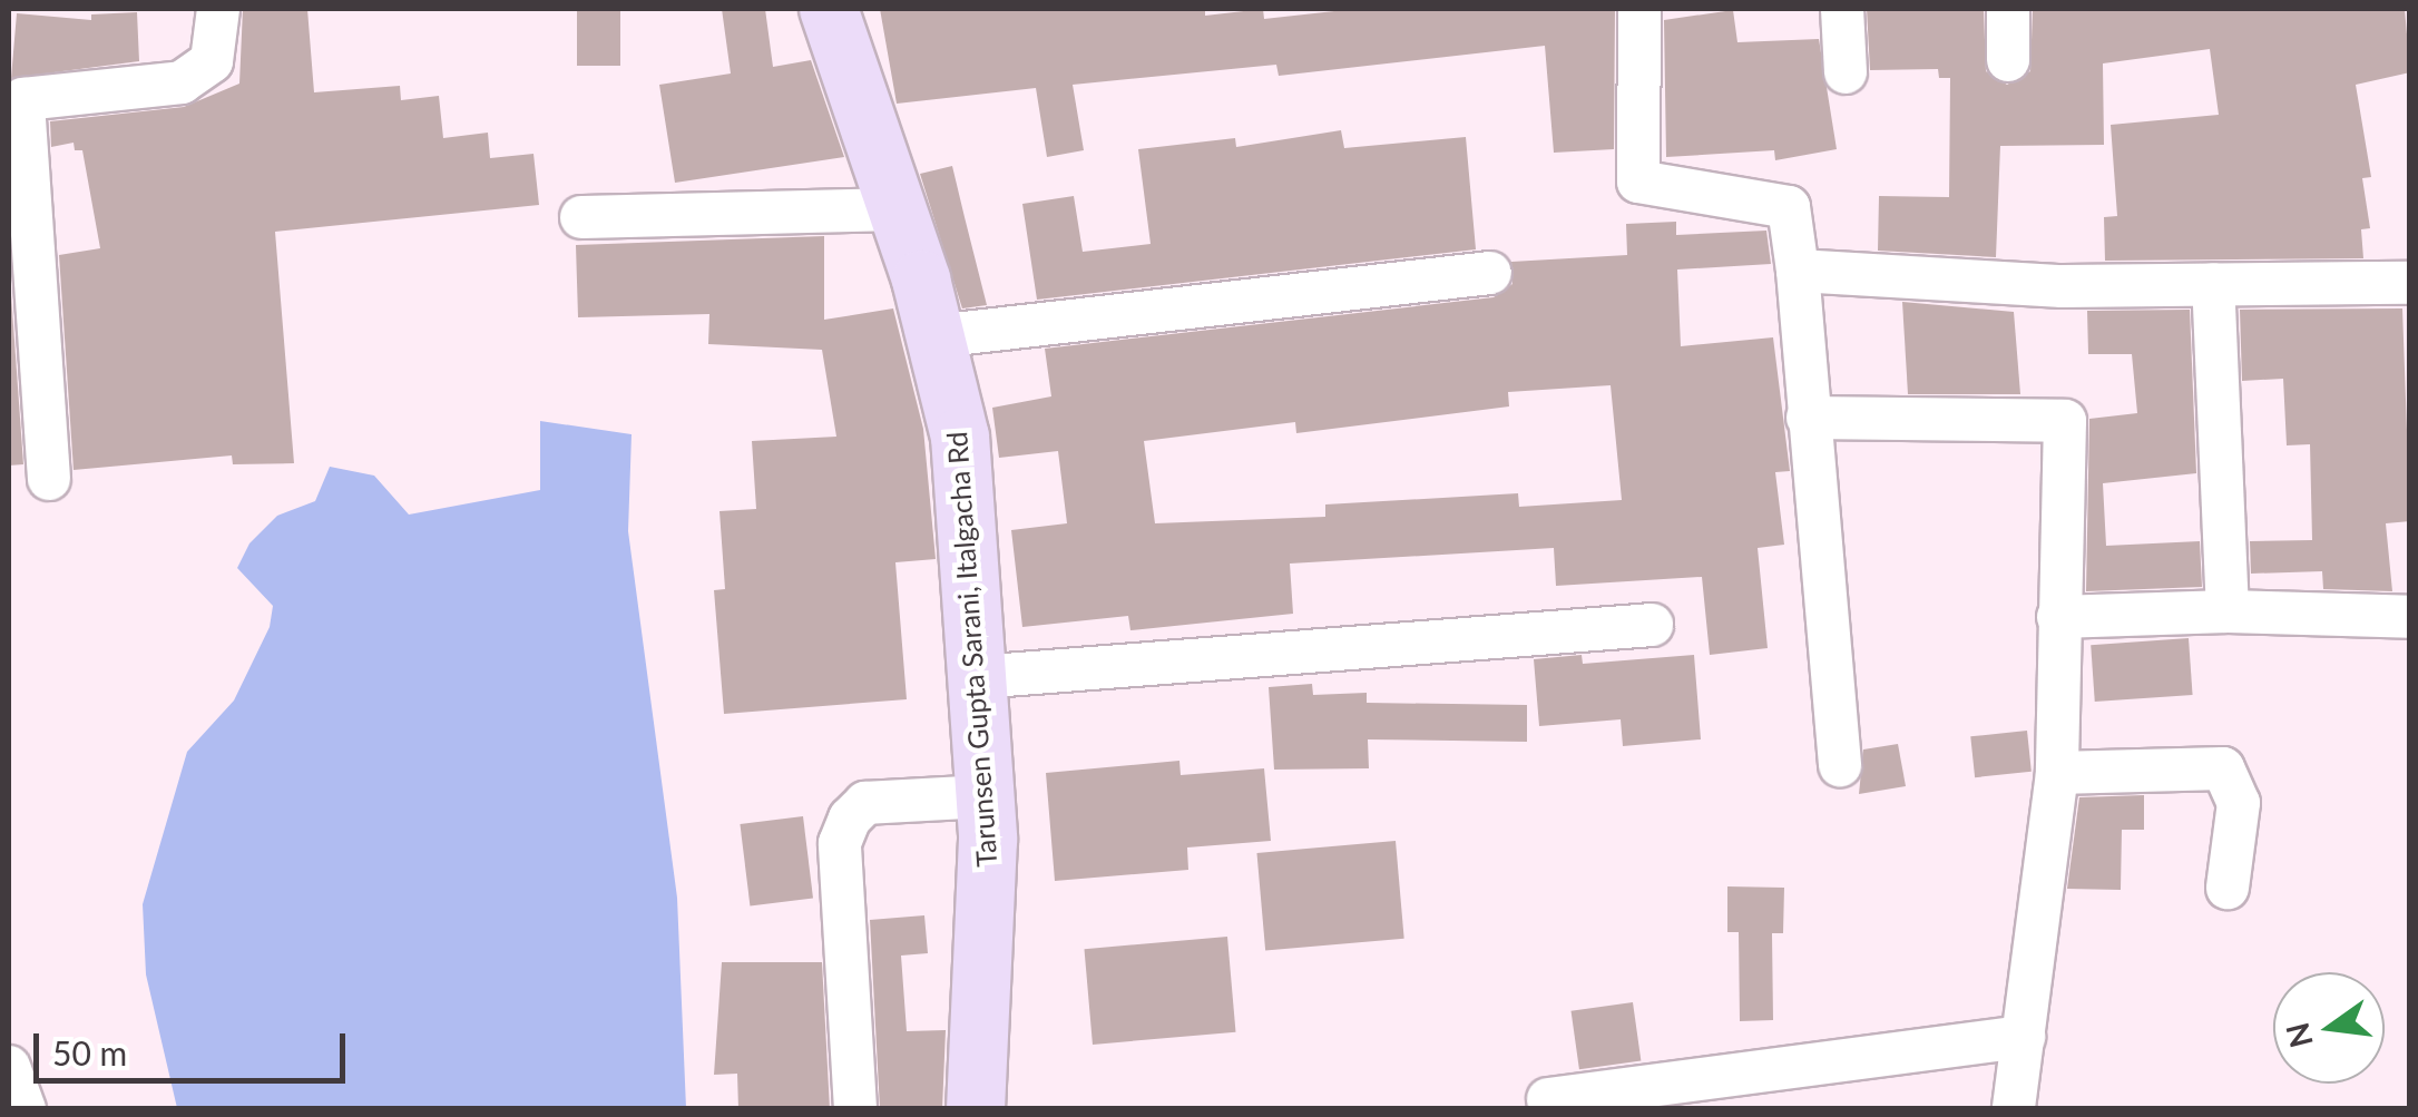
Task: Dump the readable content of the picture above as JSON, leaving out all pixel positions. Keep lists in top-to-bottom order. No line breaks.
{"streets":{"street":["Tarunsen Gupta Sarani, Italgacha Rd"]},"scale_bar":"50 m","north":"left"}
